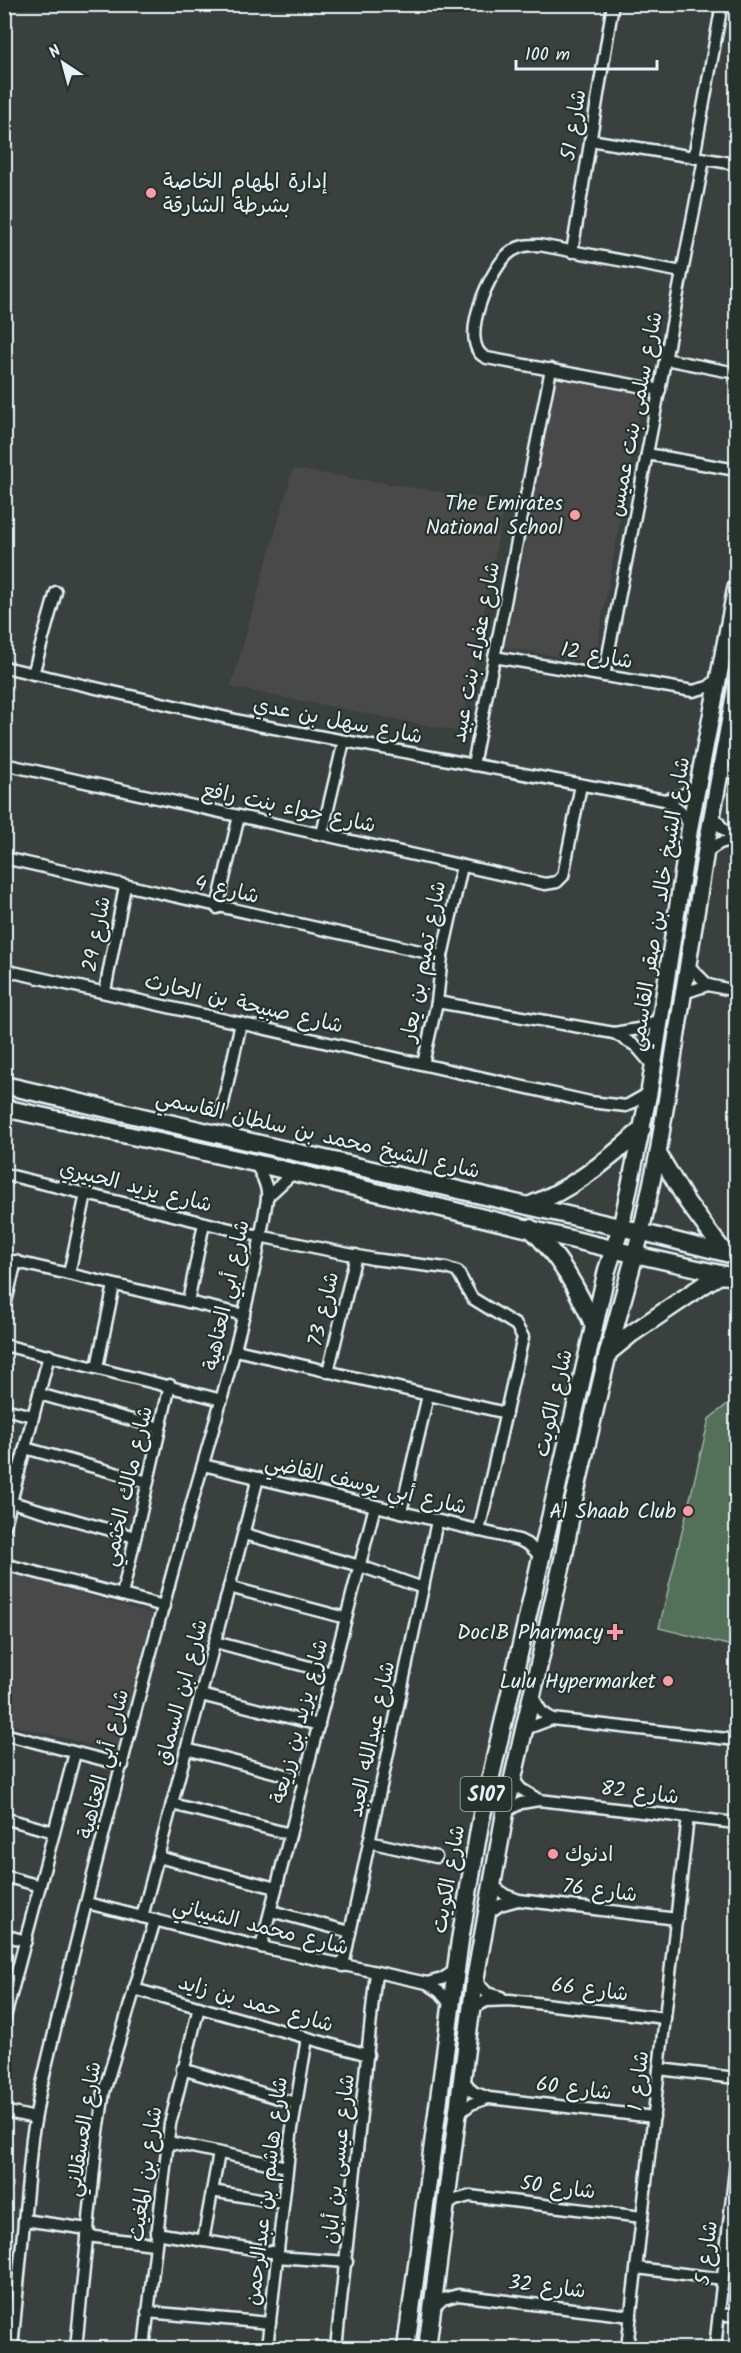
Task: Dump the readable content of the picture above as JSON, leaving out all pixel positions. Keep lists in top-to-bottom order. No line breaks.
{"streets":{"main road":["شارع الشيخ خالد بن صقر القاسمي","شارع الشيخ محمد بن سلطان القاسمي","شارع الكويت","S107"],"street":["شارع 51","شارع سلمى بنت عميس","شارع عفراء بنت عبيد","شارع 12","شارع سهل بن عدي","شارع حواء بنت رافع","شارع 4","شارع 29","شارع تميم بن يعار","شارع صبيحة بن الحارث","شارع يزيد الحبيري","شارع أبي العتاهية","شارع 73","شارع أبي يوسف القاضي","شارع مالك الخثمي","شارع ابن السماق","شارع يزيد بن زريعة","شارع عبدالله العبد","شارع 82","شارع 76","شارع محمد الشيباني","شارع 66","شارع حمد بن زايد","شارع 1","شارع 60","شارع العسقلاني","شارع عيسى بن أبان","شارع بن المغيث","شارع 50","شارع هاشم بن عبدالرحمن","شارع 5","شارع 32"]},"crossings":[["شارع سلمى بنت عميس","شارع 12"],["شارع عفراء بنت عبيد","شارع 12"],["شارع عفراء بنت عبيد","شارع سهل بن عدي"],["شارع سهل بن عدي","شارع حواء بنت رافع"],["شارع حواء بنت رافع","شارع تميم بن يعار"],["شارع 4","شارع 29"],["شارع 4","شارع تميم بن يعار"],["شارع الشيخ خالد بن صقر القاسمي","شارع صبيحة بن الحارث"],["شارع الشيخ خالد بن صقر القاسمي","شارع الشيخ محمد بن سلطان القاسمي"],["شارع الشيخ خالد بن صقر القاسمي","شارع الكويت"],["شارع 29","شارع صبيحة بن الحارث"],["شارع تميم بن يعار","شارع صبيحة بن الحارث"],["شارع الشيخ محمد بن سلطان القاسمي","شارع أبي العتاهية"],["شارع الشيخ محمد بن سلطان القاسمي","شارع الكويت"],["شارع يزيد الحبيري","شارع أبي العتاهية"],["شارع يزيد الحبيري","شارع 73"],["شارع يزيد الحبيري","شارع أبي يوسف القاضي"],["شارع أبي العتاهية","شارع أبي يوسف القاضي"],["شارع أبي العتاهية","شارع محمد الشيباني"],["شارع الكويت","شارع أبي يوسف القاضي"],["شارع الكويت","شارع 82"],["شارع الكويت","شارع 76"],["شارع الكويت","شارع محمد الشيباني"],["شارع الكويت","شارع 66"],["شارع الكويت","شارع 60"],["شارع الكويت","شارع 50"],["شارع أبي يوسف القاضي","شارع ابن السماق"],["شارع أبي يوسف القاضي","شارع يزيد بن زريعة"],["شارع أبي يوسف القاضي","شارع عبدالله العبد"],["شارع ابن السماق","شارع محمد الشيباني"],["شارع يزيد بن زريعة","شارع محمد الشيباني"],["شارع عبدالله العبد","شارع محمد الشيباني"],["شارع 82","شارع 1"],["شارع 76","شارع 1"],["شارع محمد الشيباني","شارع العسقلاني"],["شارع محمد الشيباني","شارع عيسى بن أبان"],["شارع 66","شارع 1"],["شارع حمد بن زايد","شارع العسقلاني"],["شارع حمد بن زايد","شارع عيسى بن أبان"],["شارع حمد بن زايد","شارع بن المغيث"],["شارع حمد بن زايد","شارع هاشم بن عبدالرحمن"],["شارع 1","شارع 60"],["شارع 1","شارع 50"],["شارع 1","شارع 32"]],"places":{"other":["إدارة المهام الخاصة بشرطة الشارقة","The Emirates National School","Al Shaab Club","Lulu Hypermarket","ادنوك"],"health":["DocIB Pharmacy"]},"scale_bar":"100 m","north":"top left"}
